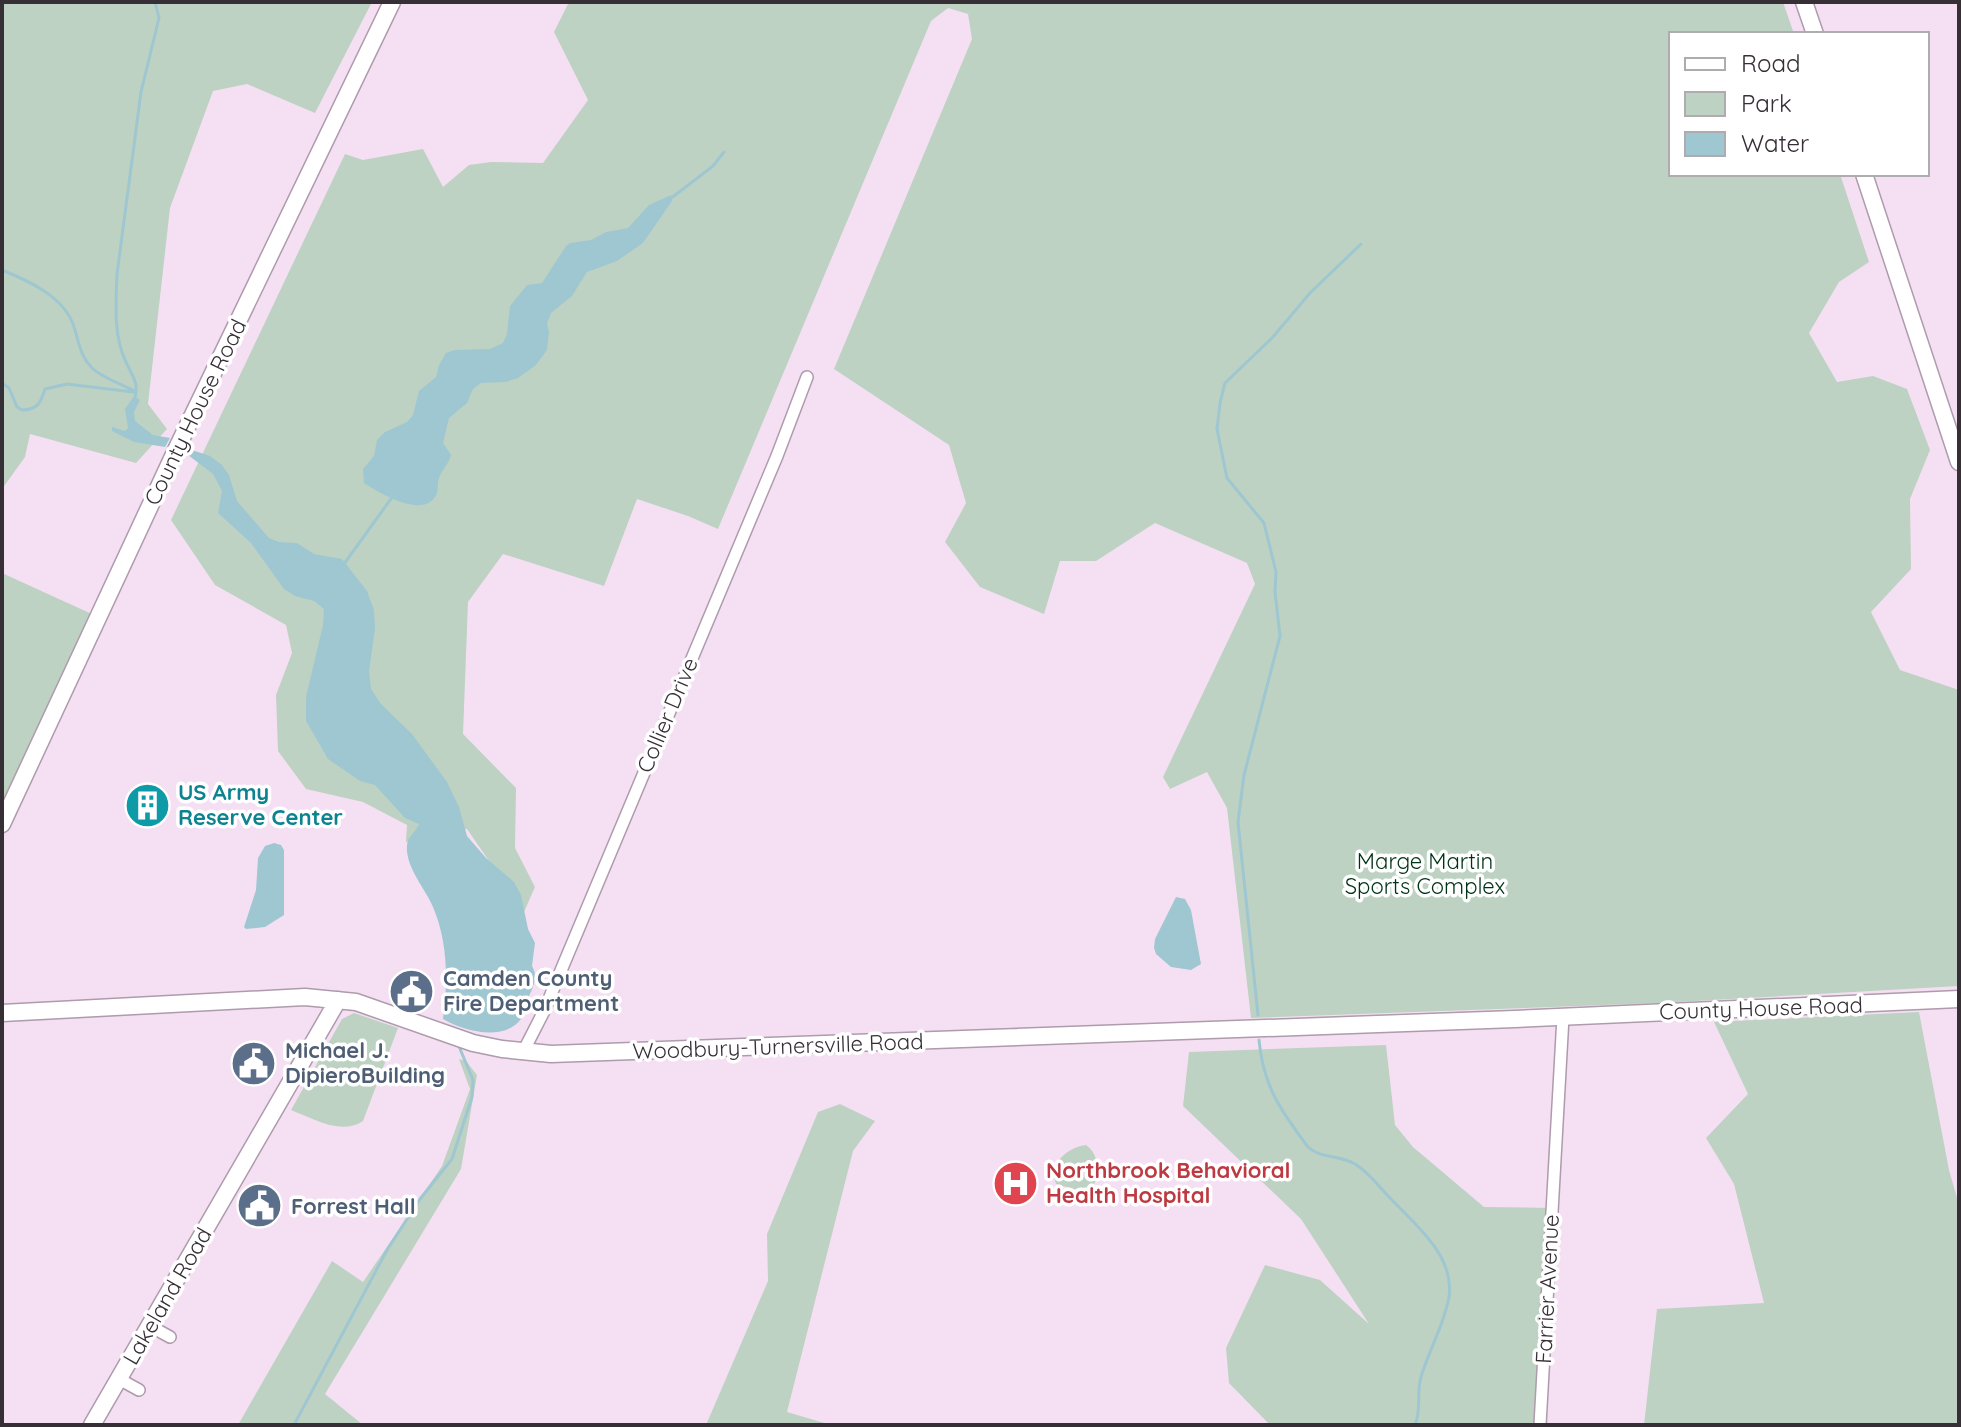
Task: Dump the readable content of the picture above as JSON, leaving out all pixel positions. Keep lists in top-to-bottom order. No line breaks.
{"streets":{"main road":["County House Road","Woodbury-Turnersville Road","Lakeland Road"],"street":["Collier Drive","Farrier Avenue"]},"crossings":[["County House Road","Woodbury-Turnersville Road"],["County House Road","Farrier Avenue"],["Collier Drive","Woodbury-Turnersville Road"],["Woodbury-Turnersville Road","Farrier Avenue"],["Woodbury-Turnersville Road","Lakeland Road"]],"parks":["Marge Martin Sports Complex"],"places":{"building":["US Army Reserve Center"],"public building":["Camden County Fire Department","Michael J. DipieroBuilding","Forrest Hall"],"hospital":["Northbrook Behavioral Health Hospital"]},"legend":["Road","Park","Water"]}
